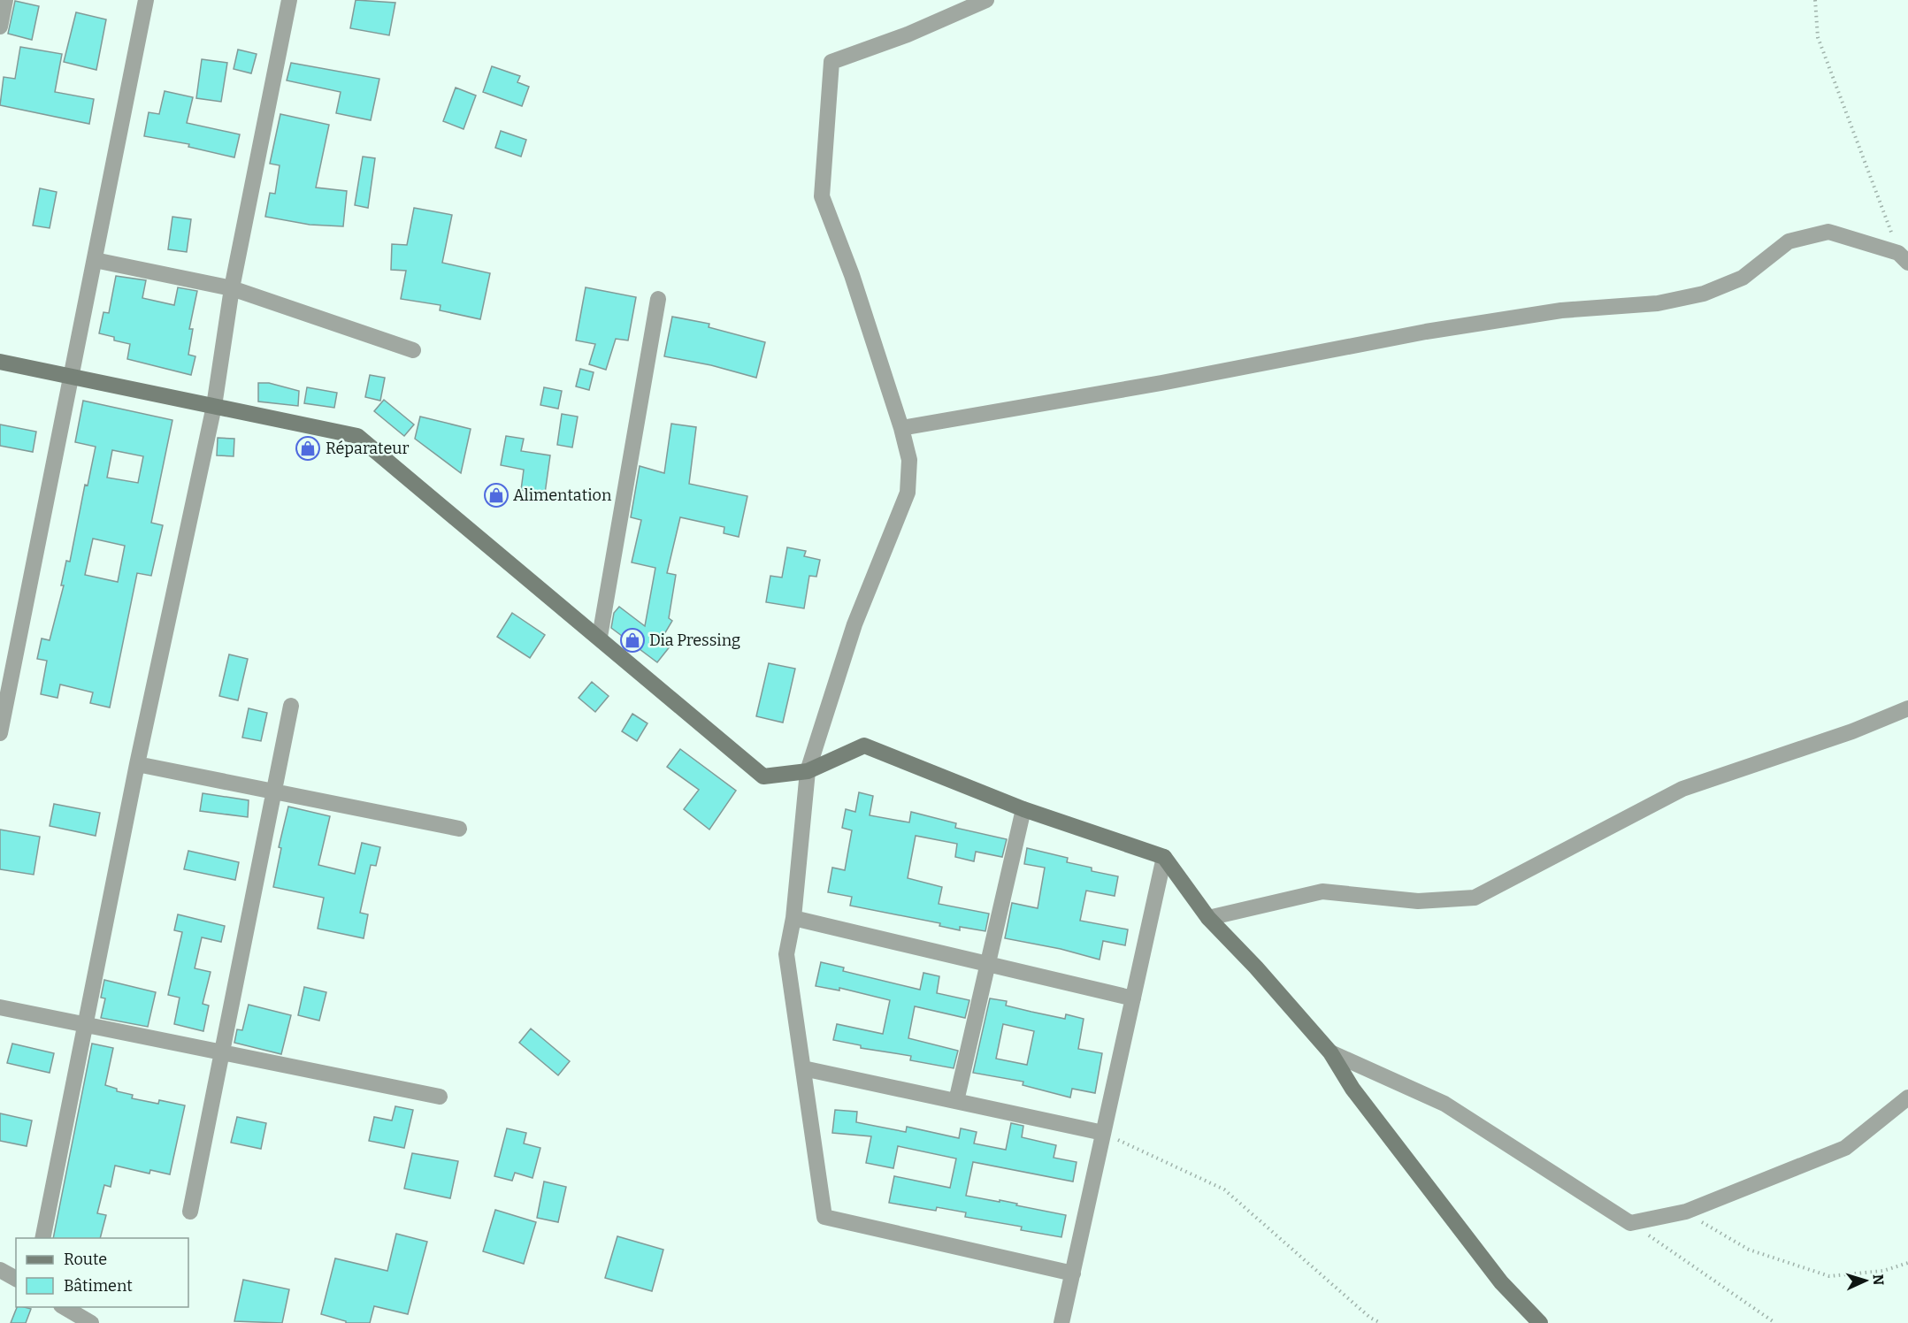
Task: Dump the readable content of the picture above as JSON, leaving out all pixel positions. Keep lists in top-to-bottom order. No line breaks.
{"places":{"shop":["Réparateur","Alimentation","Dia Pressing"]},"legend":["Route","Bâtiment"],"north":"right"}
